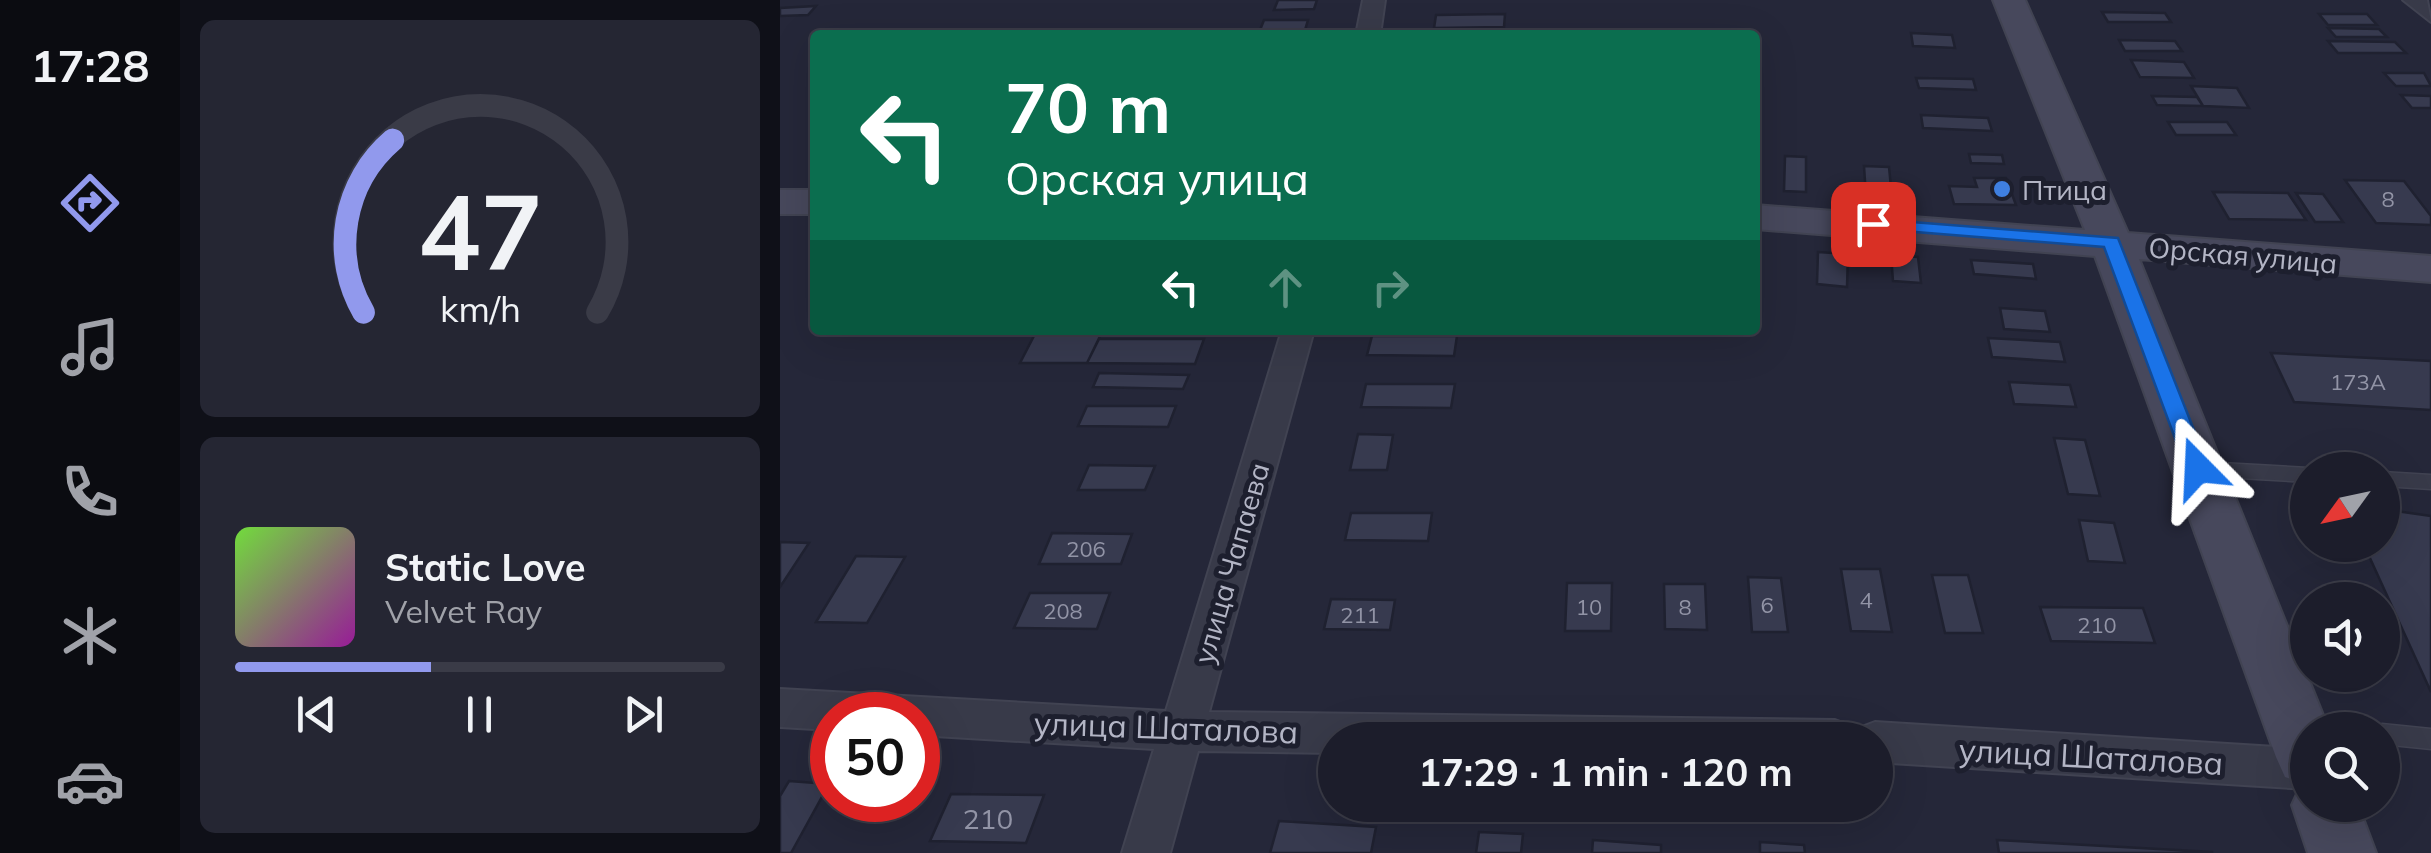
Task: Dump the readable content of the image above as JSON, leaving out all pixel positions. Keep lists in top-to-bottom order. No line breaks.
{"streets":{"main road":["Орская улица"],"street":["улица Чапаева","улица Шаталова"]},"crossings":[["улица Чапаева","улица Шаталова"]],"places":["Птица"],"house_numbers":["8","173А","206","4","6","10","8","208","211","210","210"],"north":"bottom left","page":{"tabs":"17:28","turn":["70 m","Орская улица"],"song":["Static Love","Velvet Ray"],"limit":"50","trip":"17:29 · 1 min · 120 m","gauge":["47","km/h"]}}
